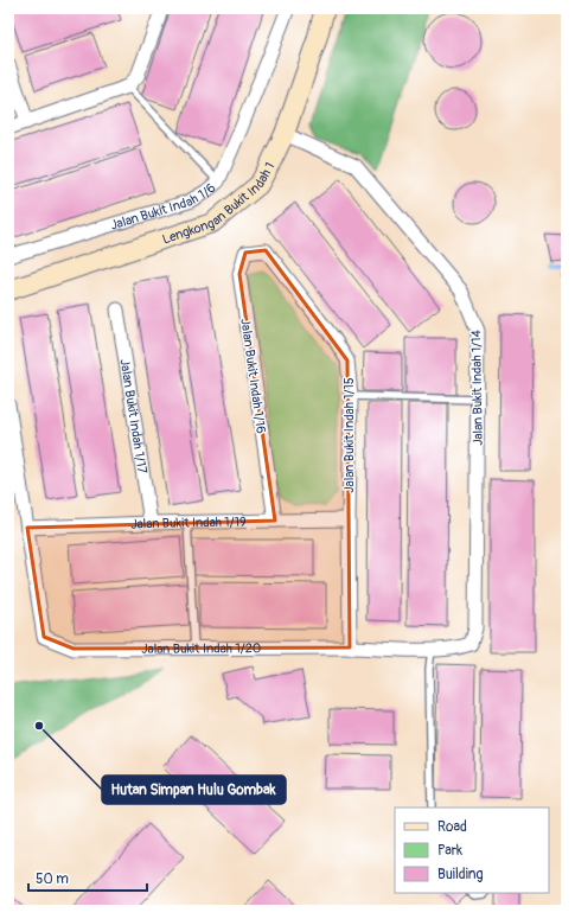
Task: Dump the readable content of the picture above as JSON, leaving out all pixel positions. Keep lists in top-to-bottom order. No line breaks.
{"streets":{"street":["Lengkongan Bukit Indah 1","Jalan Bukit Indah 1/6","Jalan Bukit Indah 1/16","Jalan Bukit Indah 1/14","Jalan Bukit Indah 1/17","Jalan Bukit Indah 1/15","Jalan Bukit Indah 1/19","Jalan Bukit Indah 1/20"]},"crossings":[["Lengkongan Bukit Indah 1","Jalan Bukit Indah 1/14"],["Jalan Bukit Indah 1/16","Jalan Bukit Indah 1/15"],["Jalan Bukit Indah 1/16","Jalan Bukit Indah 1/19"],["Jalan Bukit Indah 1/14","Jalan Bukit Indah 1/20"],["Jalan Bukit Indah 1/17","Jalan Bukit Indah 1/19"],["Jalan Bukit Indah 1/15","Jalan Bukit Indah 1/19"],["Jalan Bukit Indah 1/15","Jalan Bukit Indah 1/20"],["Jalan Bukit Indah 1/19","Jalan Bukit Indah 1/20"]],"places":["Hutan Simpan Hulu Gombak"],"legend":["Road","Park","Building"],"scale_bar":"50 m"}
